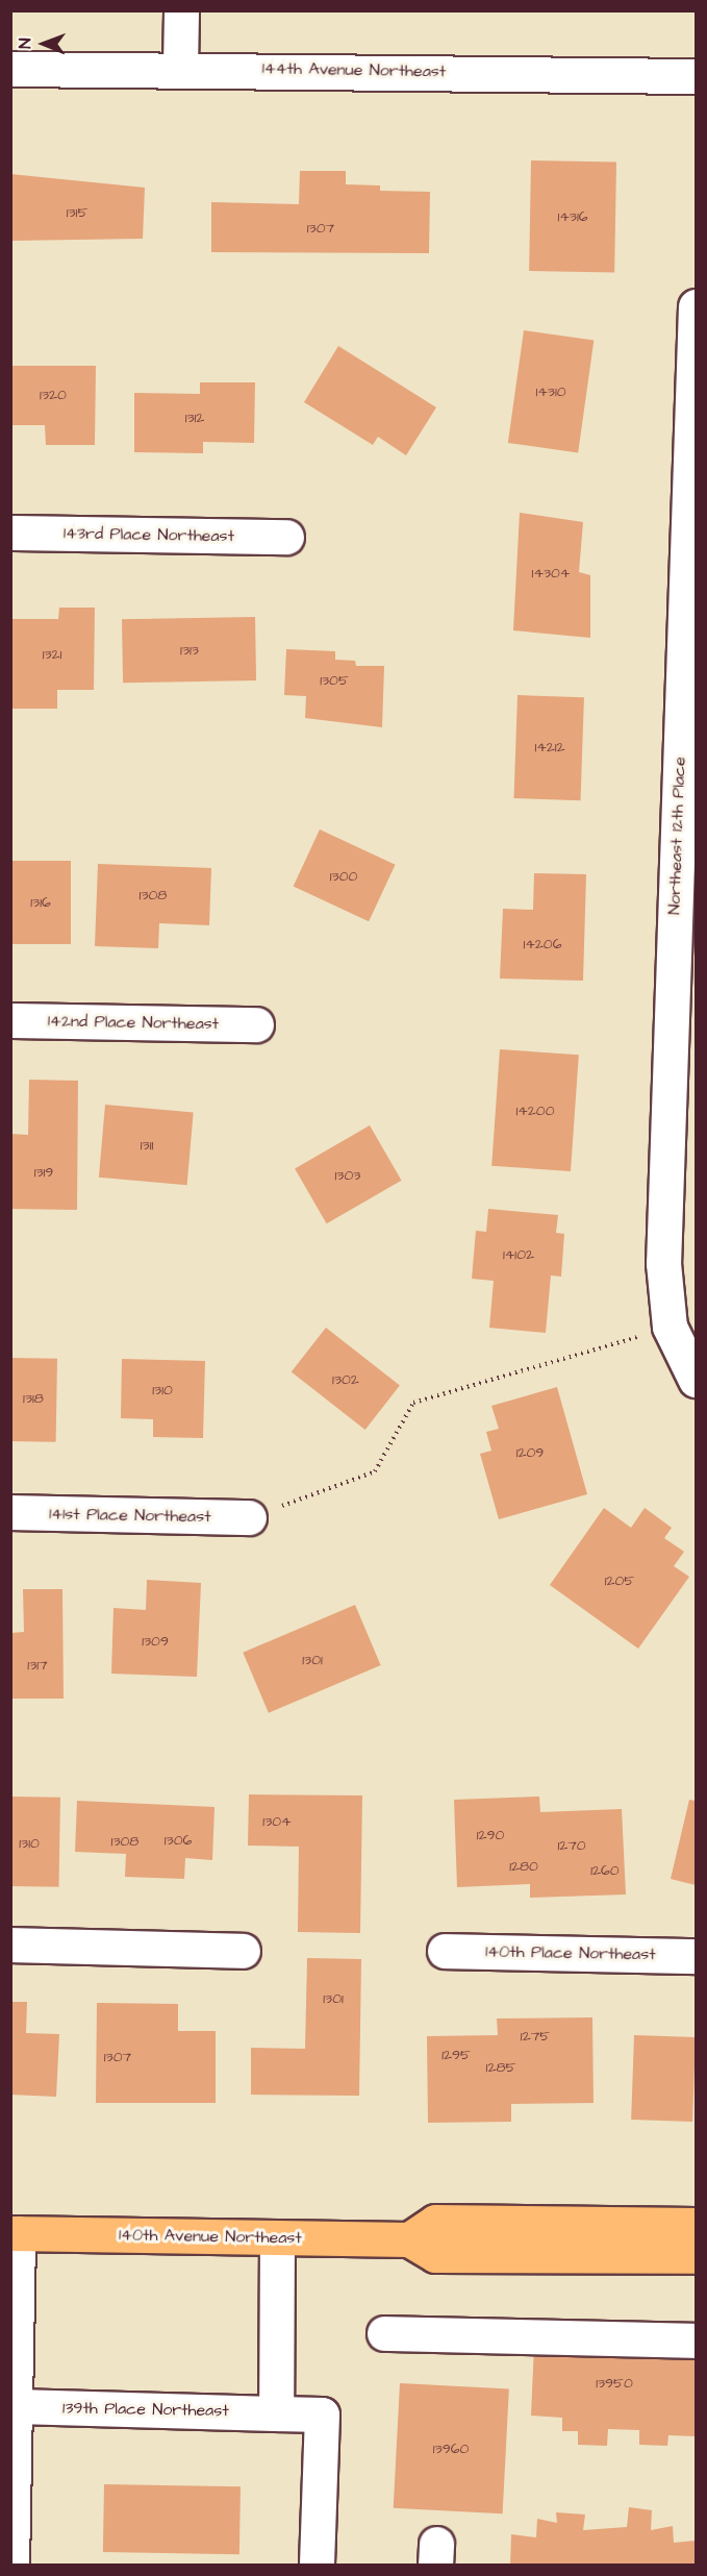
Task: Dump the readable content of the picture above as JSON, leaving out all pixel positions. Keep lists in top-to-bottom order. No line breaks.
{"streets":{"main road":["140th Avenue Northeast"],"street":["144th Avenue Northeast","143rd Place Northeast","Northeast 12th Place","142nd Place Northeast","141st Place Northeast","140th Place Northeast","139th Place Northeast"]},"house_numbers":["1315","14316","1307","14310","1320","1312","14304","1313","1321","1305","14212","1300","1308","1316","14206","14200","1311","1319","1303","14102","1302","1310","1318","1209","1205","1309","1301","1317","1304","1290","1306","1308","1310","1270","1280","1260","1301","1275","1295","1307","1285","13950","13960"],"north":"left"}
